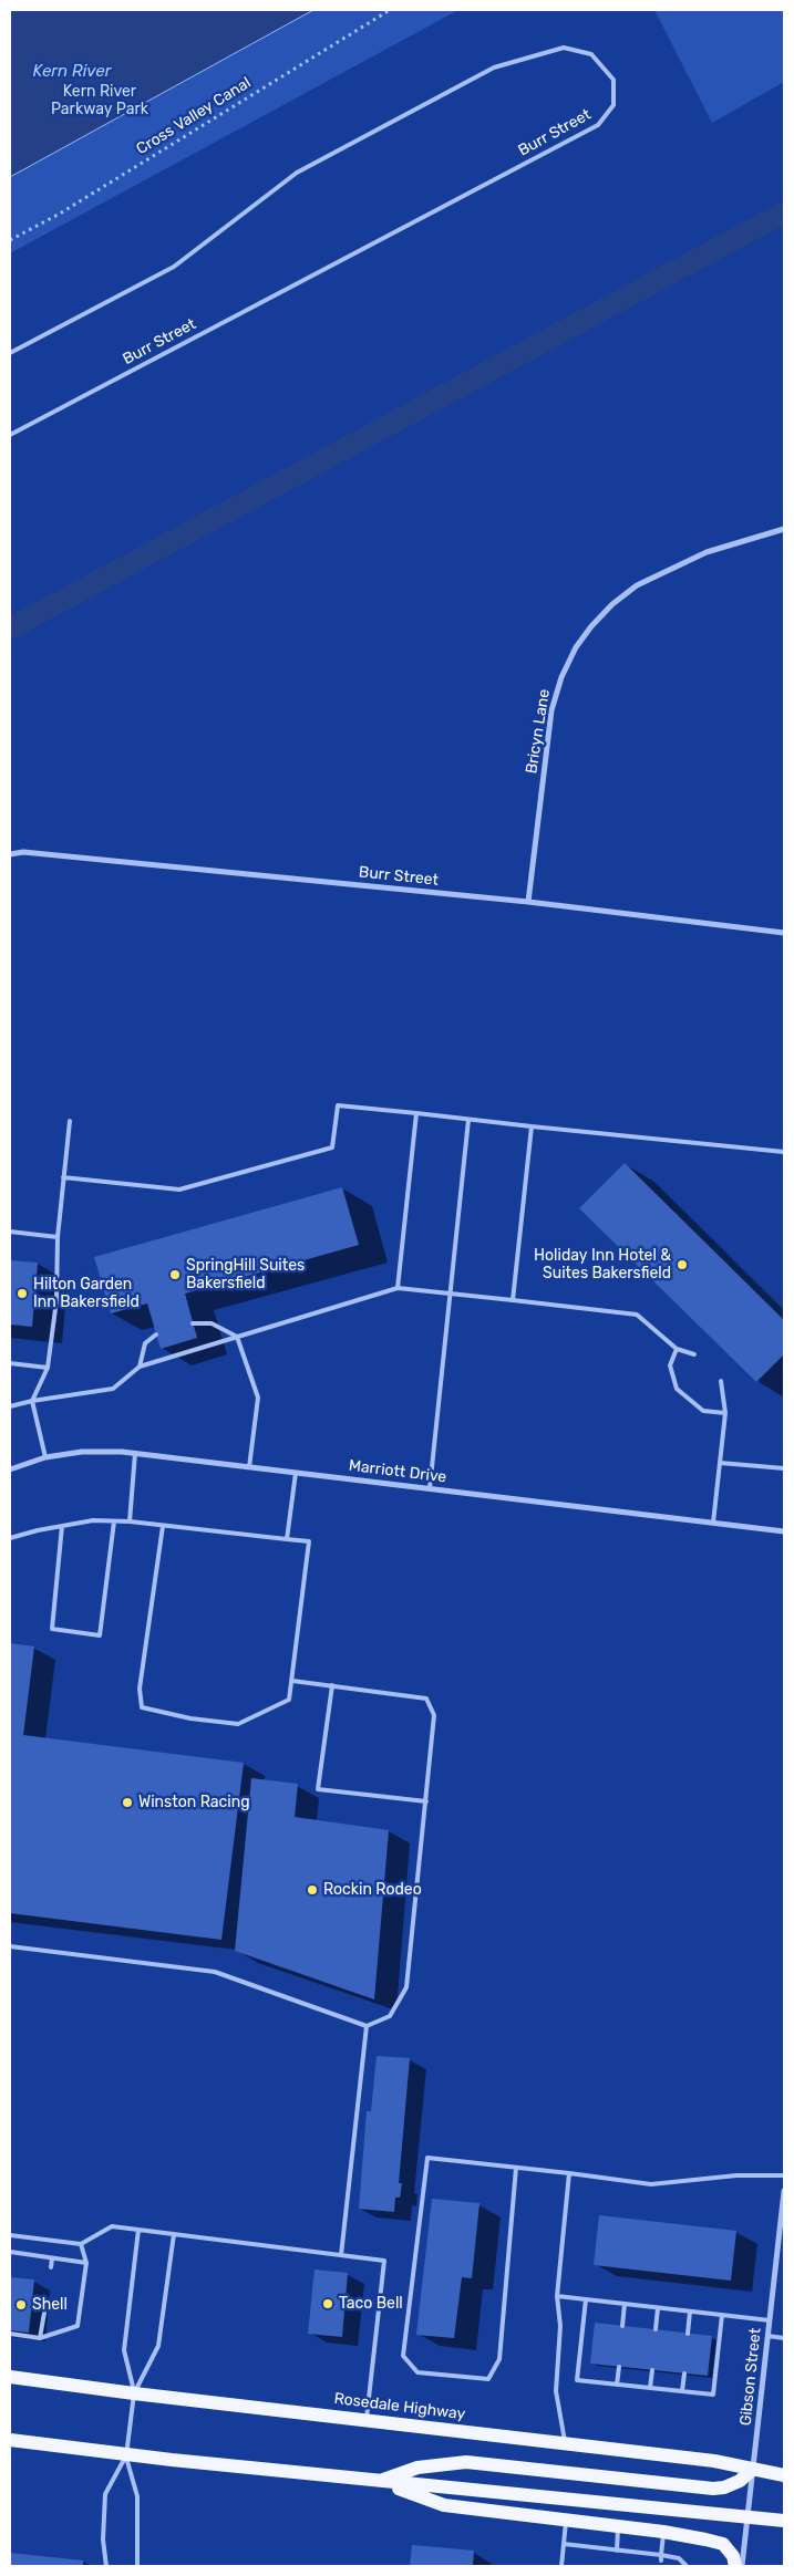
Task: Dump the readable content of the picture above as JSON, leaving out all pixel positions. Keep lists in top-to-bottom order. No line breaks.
{"streets":{"main road":["Rosedale Highway"],"street":["Burr Street","Bricyn Lane","Marriott Drive","Gibson Street"],"path":["Cross Valley Canal"]},"crossings":[["Burr Street","Bricyn Lane"],["Gibson Street","Rosedale Highway"]],"water":["Kern River"],"parks":["Kern River Parkway Park"],"places":["Holiday Inn Hotel & Suites Bakersfield","SpringHill Suites Bakersfield","Hilton Garden Inn Bakersfield","Winston Racing","Rockin Rodeo","Taco Bell","Shell"]}
